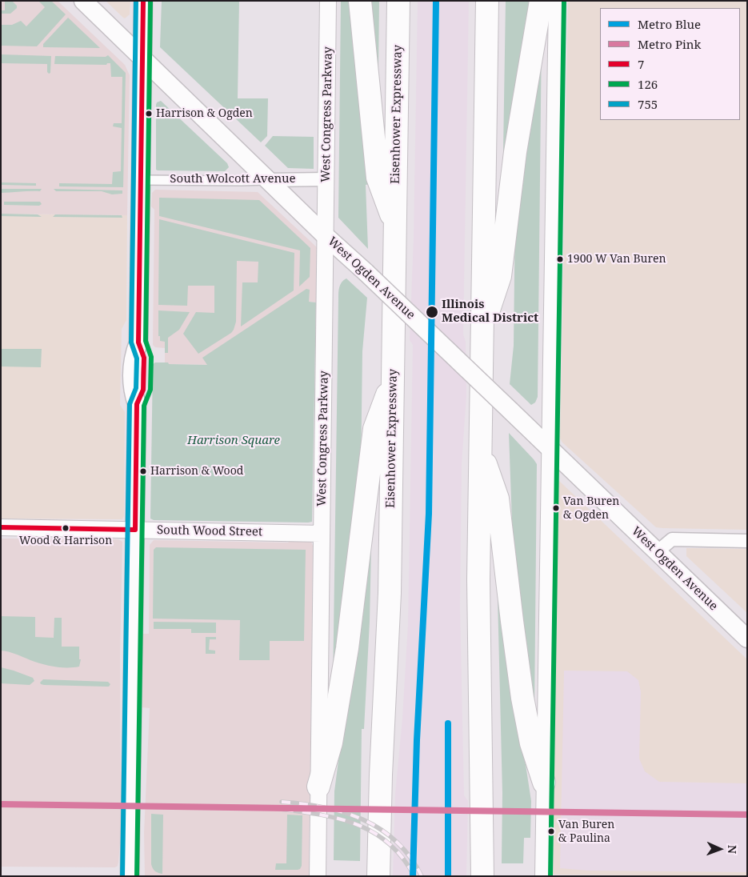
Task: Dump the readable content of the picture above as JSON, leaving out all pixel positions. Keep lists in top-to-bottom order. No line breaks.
{"streets":{"highway":["Eisenhower Expressway"],"main road":["West Ogden Avenue"],"street":["West Congress Parkway","South Wolcott Avenue","South Wood Street"]},"crossings":[["West Congress Parkway","South Wolcott Avenue"],["West Congress Parkway","West Ogden Avenue"],["West Congress Parkway","South Wood Street"],["South Wolcott Avenue","West Ogden Avenue"]],"parks":["Harrison Square"],"places":["Harrison & Ogden","1900 W Van Buren","Illinois Medical District","Harrison & Wood","Van Buren & Ogden","Wood & Harrison","Van Buren & Paulina"],"lines":["metro line Blue","transit line 7","transit line 126","transit line 755","metro line Pink"],"legend":["Metro Blue","Metro Pink","7","126","755"],"north":"right"}
